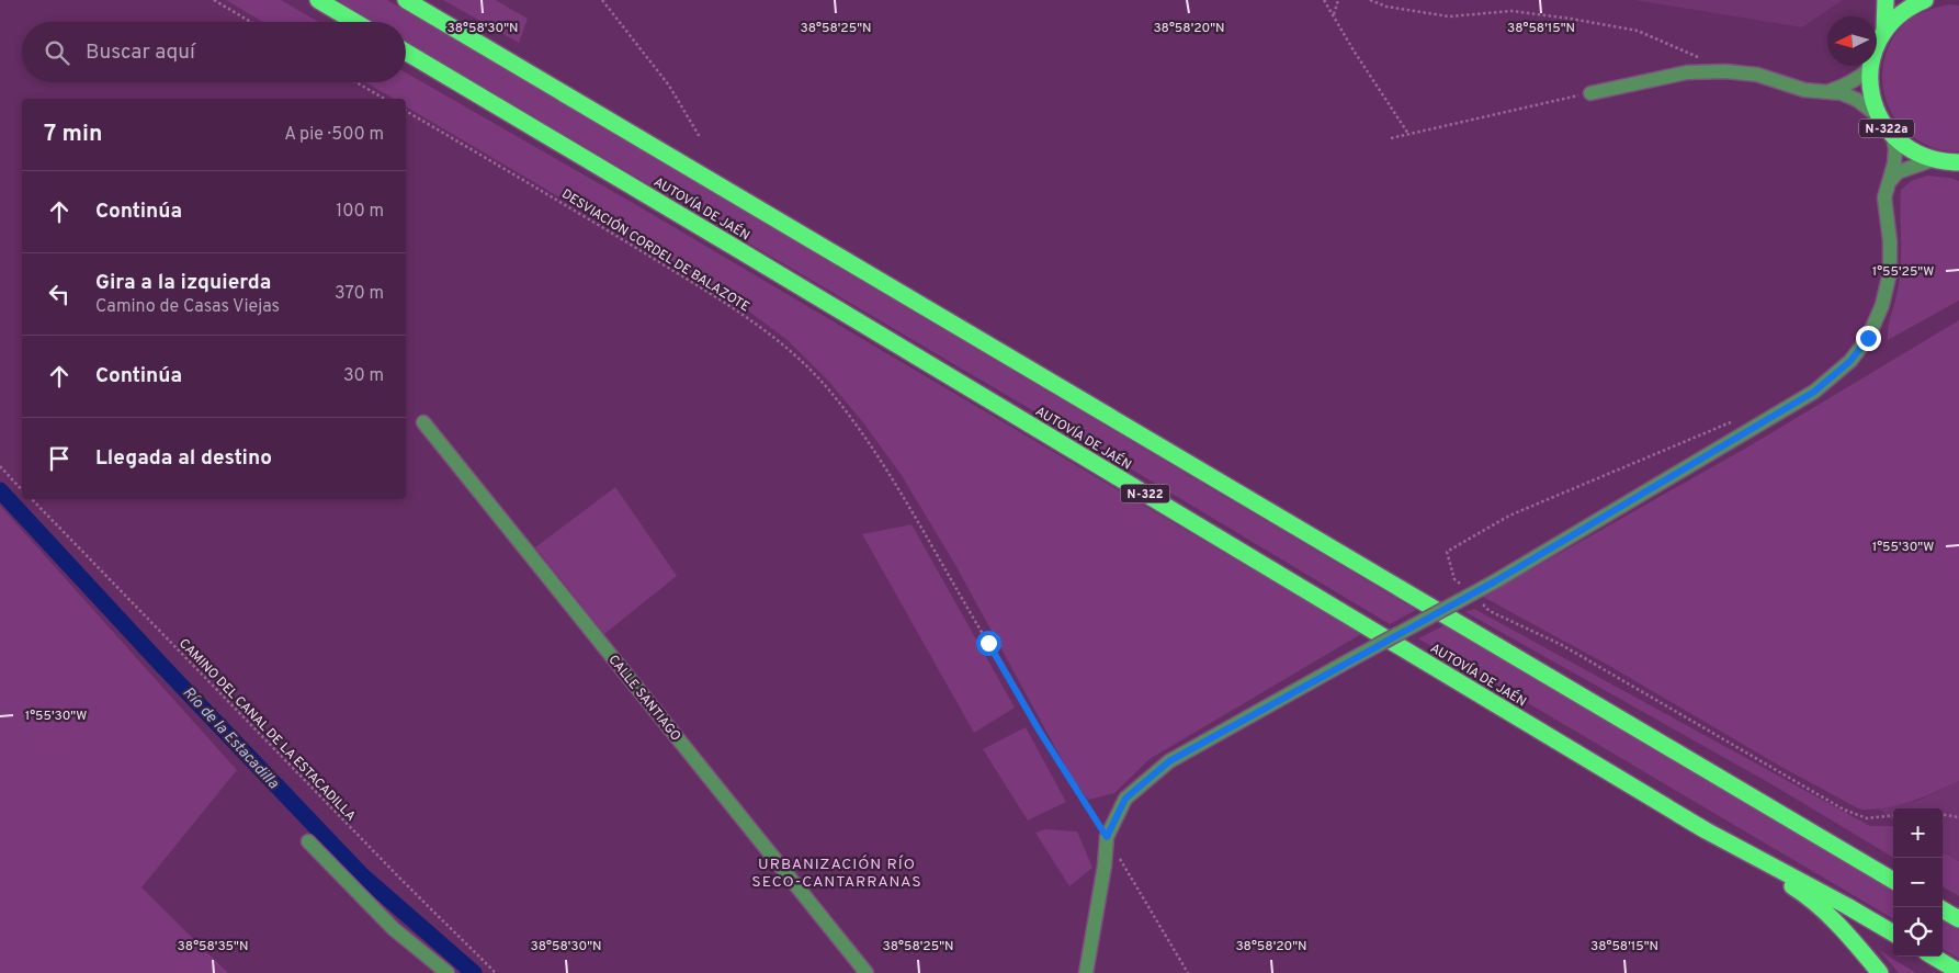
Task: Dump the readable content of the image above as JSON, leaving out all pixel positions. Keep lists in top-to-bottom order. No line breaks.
{"streets":{"highway":["N-322a","AUTOVÍA DE JAÉN","N-322"],"street":["CALLE SANTIAGO"],"path":["DESVIACIÓN CORDEL DE BALAZOTE","CAMINO DEL CANAL DE LA ESTACADILLA"]},"districts":["URBANIZACIÓN RÍO SECO-CANTARRANAS"],"water":["Río de la Estacadilla"],"north":"left","page":{"search":"Buscar aquí","heading":["7 min","A pie · 500 m"],"list":[["Continúa","100 m"],["Gira a la izquierda","Camino de Casas Viejas","370 m"],["Continúa","30 m"],"Llegada al destino"],"map_buttons":["+","−"]},"coordinates":["38°58'30\"N","38°58'25\"N","38°58'20\"N","38°58'15\"N","1°55'25\"W","1°55'30\"W","38°58'35\"N"]}
